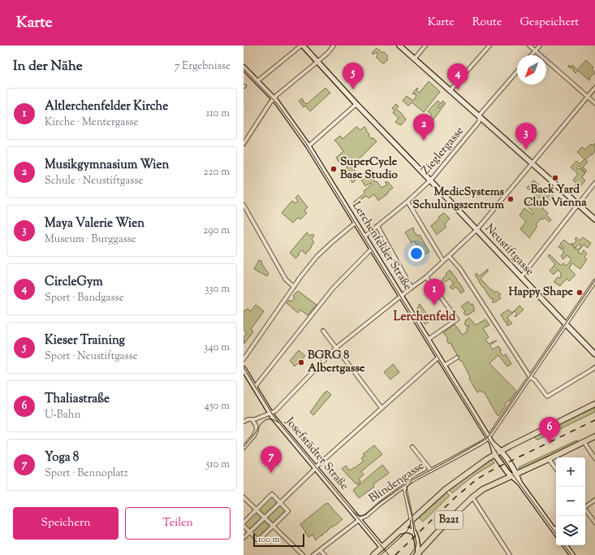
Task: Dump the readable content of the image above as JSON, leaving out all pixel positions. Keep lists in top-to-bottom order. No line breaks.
{"streets":{"main road":["Lerchenfelder Straße","Neustiftgasse","Josefstädter Straße","B221"],"street":["Zieglergasse","Blindengasse"]},"crossings":[["Zieglergasse","Lerchenfelder Straße"],["Zieglergasse","Neustiftgasse"],["Lerchenfelder Straße","Blindengasse"],["Lerchenfelder Straße","B221"],["Neustiftgasse","Blindengasse"],["Josefstädter Straße","Blindengasse"],["Josefstädter Straße","B221"]],"districts":["Lerchenfeld"],"places":["SuperCycle Base Studio","Back Yard Club Vienna","MedicSystems Schulungszentrum","Happy Shape","BGRG 8 Albertgasse"],"scale_bar":"100 m","north":"bottom left","page":{"header":"Karte","nav":["Karte","Route","Gespeichert"],"heading":["In der Nähe","7 Ergebnisse"],"pins":["5","4","2","3","1","6","7"],"list":[{"mark":"1","name":"Altlerchenfelder Kirche","note":"Kirche · Mentergasse","value":"110 m"},{"mark":"2","name":"Musikgymnasium Wien","note":"Schule · Neustiftgasse","value":"220 m"},{"mark":"3","name":"Maya Valerie Wien","note":"Museum · Burggasse","value":"290 m"},{"mark":"4","name":"CircleGym","note":"Sport · Bandgasse","value":"330 m"},{"mark":"5","name":"Kieser Training","note":"Sport · Neustiftgasse","value":"340 m"},{"mark":"6","name":"Thaliastraße","note":"U-Bahn","value":"450 m"},{"mark":"7","name":"Yoga 8","note":"Sport · Bennoplatz","value":"510 m"}],"map_buttons":["+","−"],"buttons":["Speichern","Teilen"],"scale":"100 m"}}
